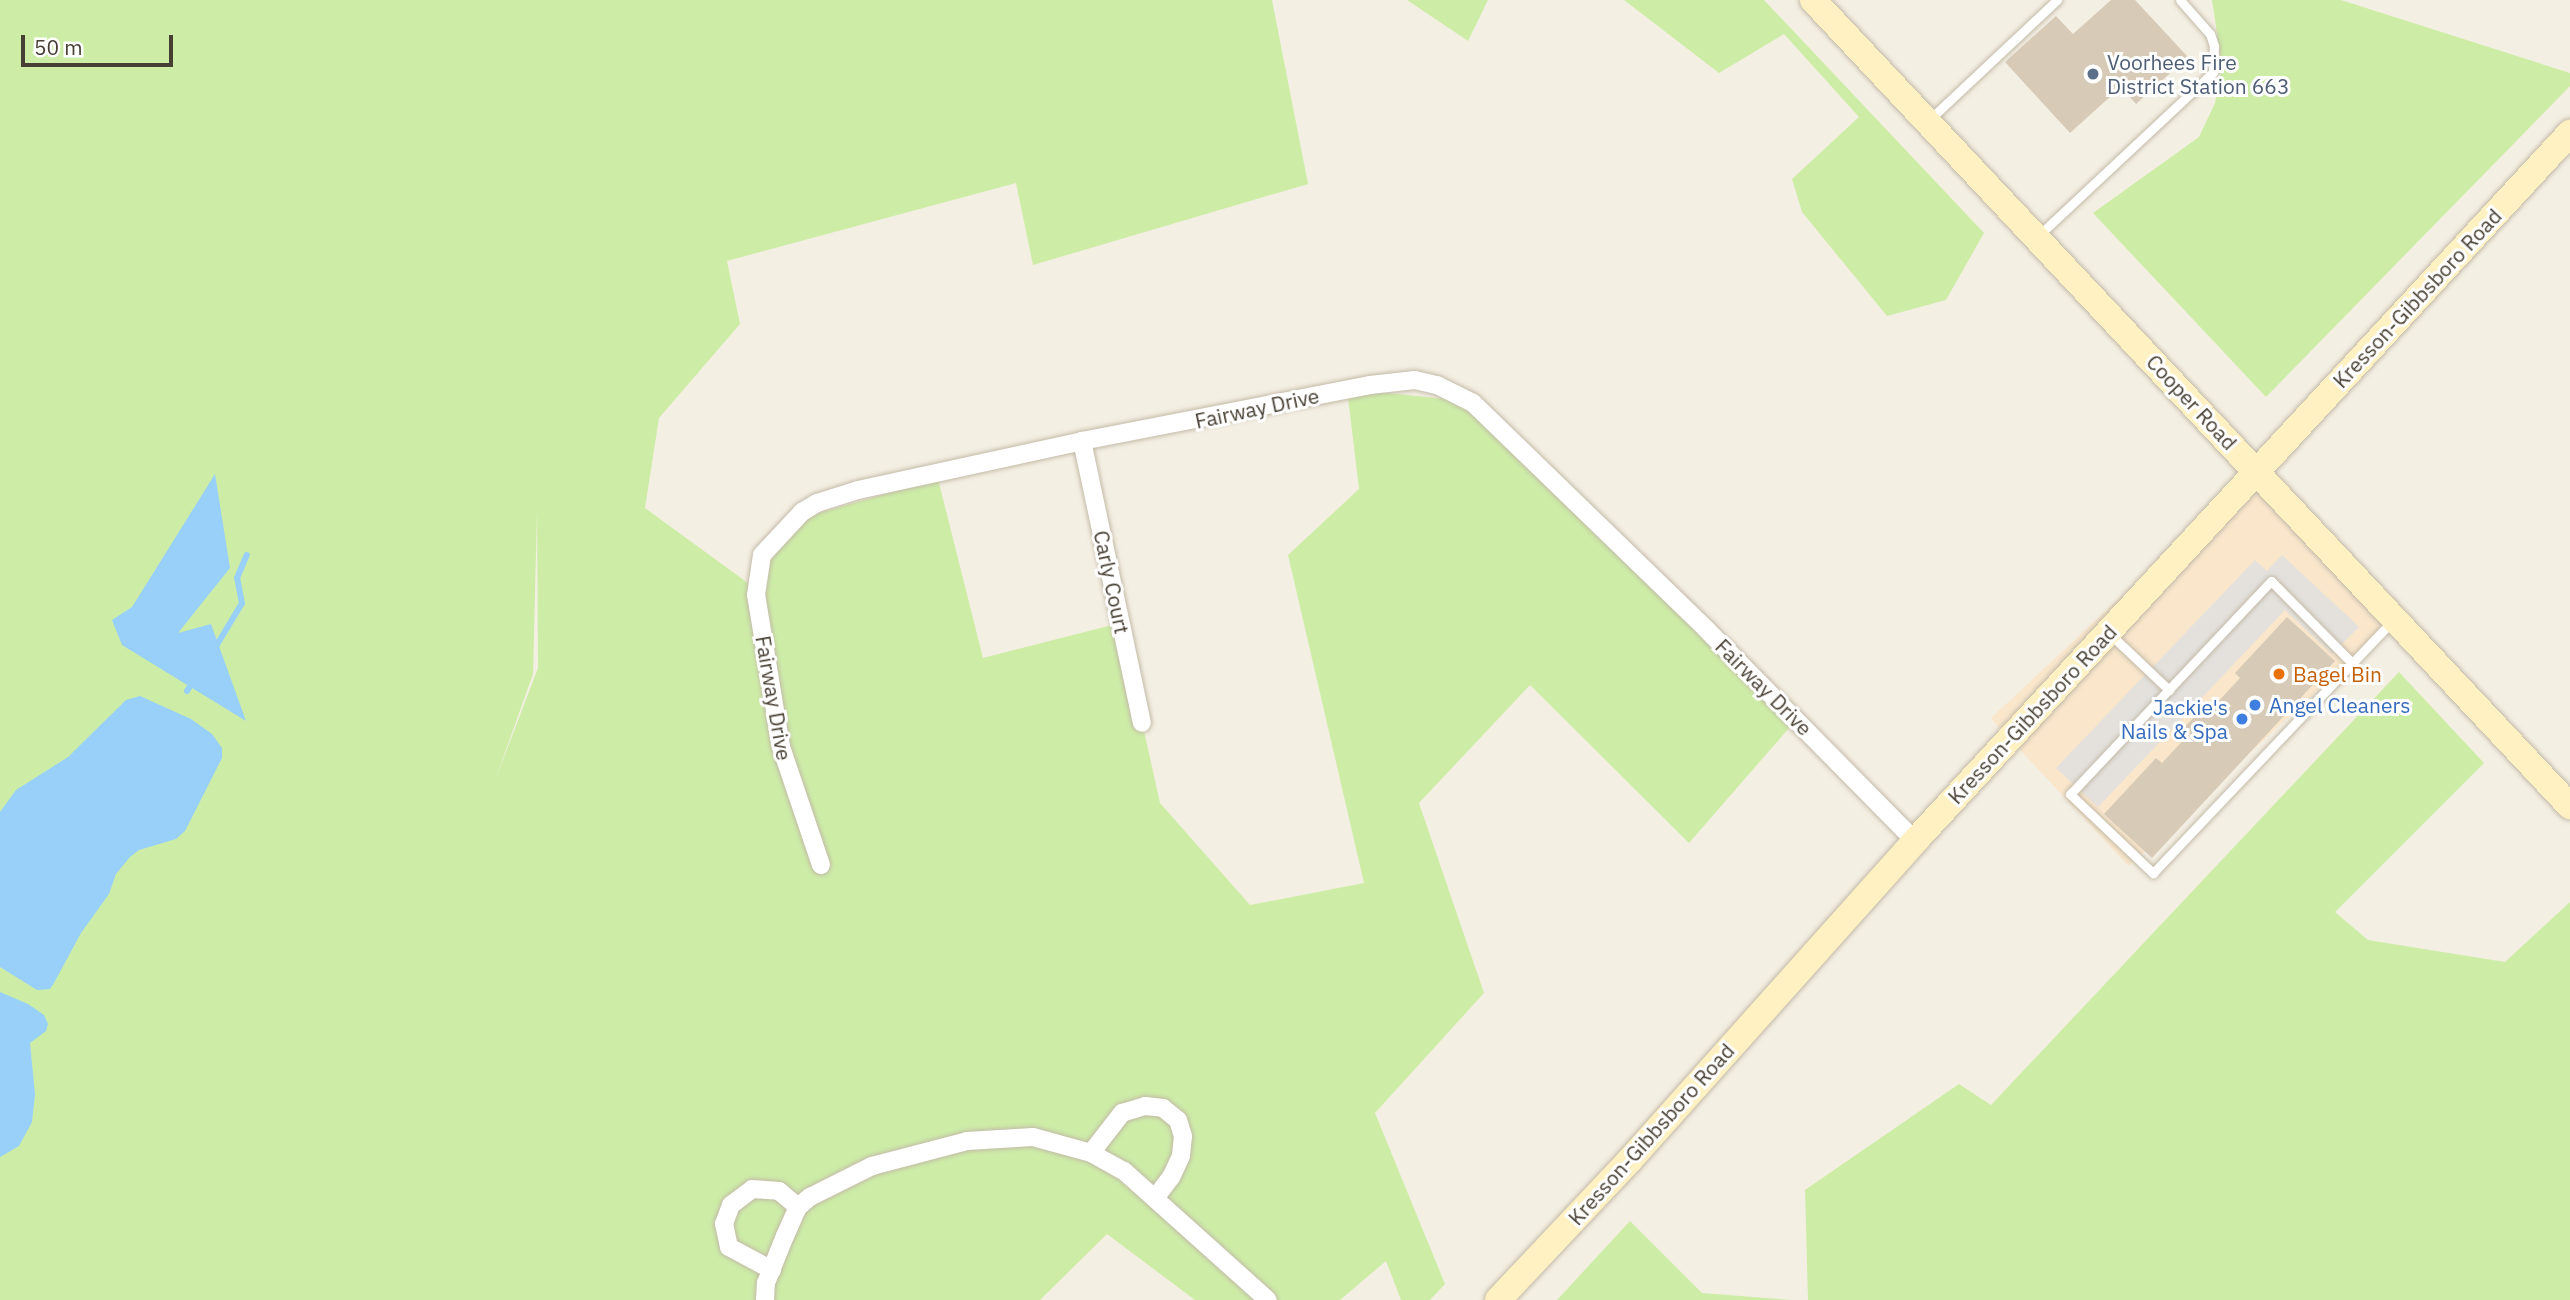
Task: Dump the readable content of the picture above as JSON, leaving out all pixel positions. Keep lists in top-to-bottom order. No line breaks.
{"streets":{"street":["Kresson-Gibbsboro Road","Cooper Road","Fairway Drive","Carly Court"]},"crossings":[["Kresson-Gibbsboro Road","Cooper Road"],["Kresson-Gibbsboro Road","Fairway Drive"],["Fairway Drive","Carly Court"]],"places":["Voorhees Fire District Station 663","Bagel Bin","Angel Cleaners","Jackie's Nails & Spa"],"scale_bar":"50 m"}
